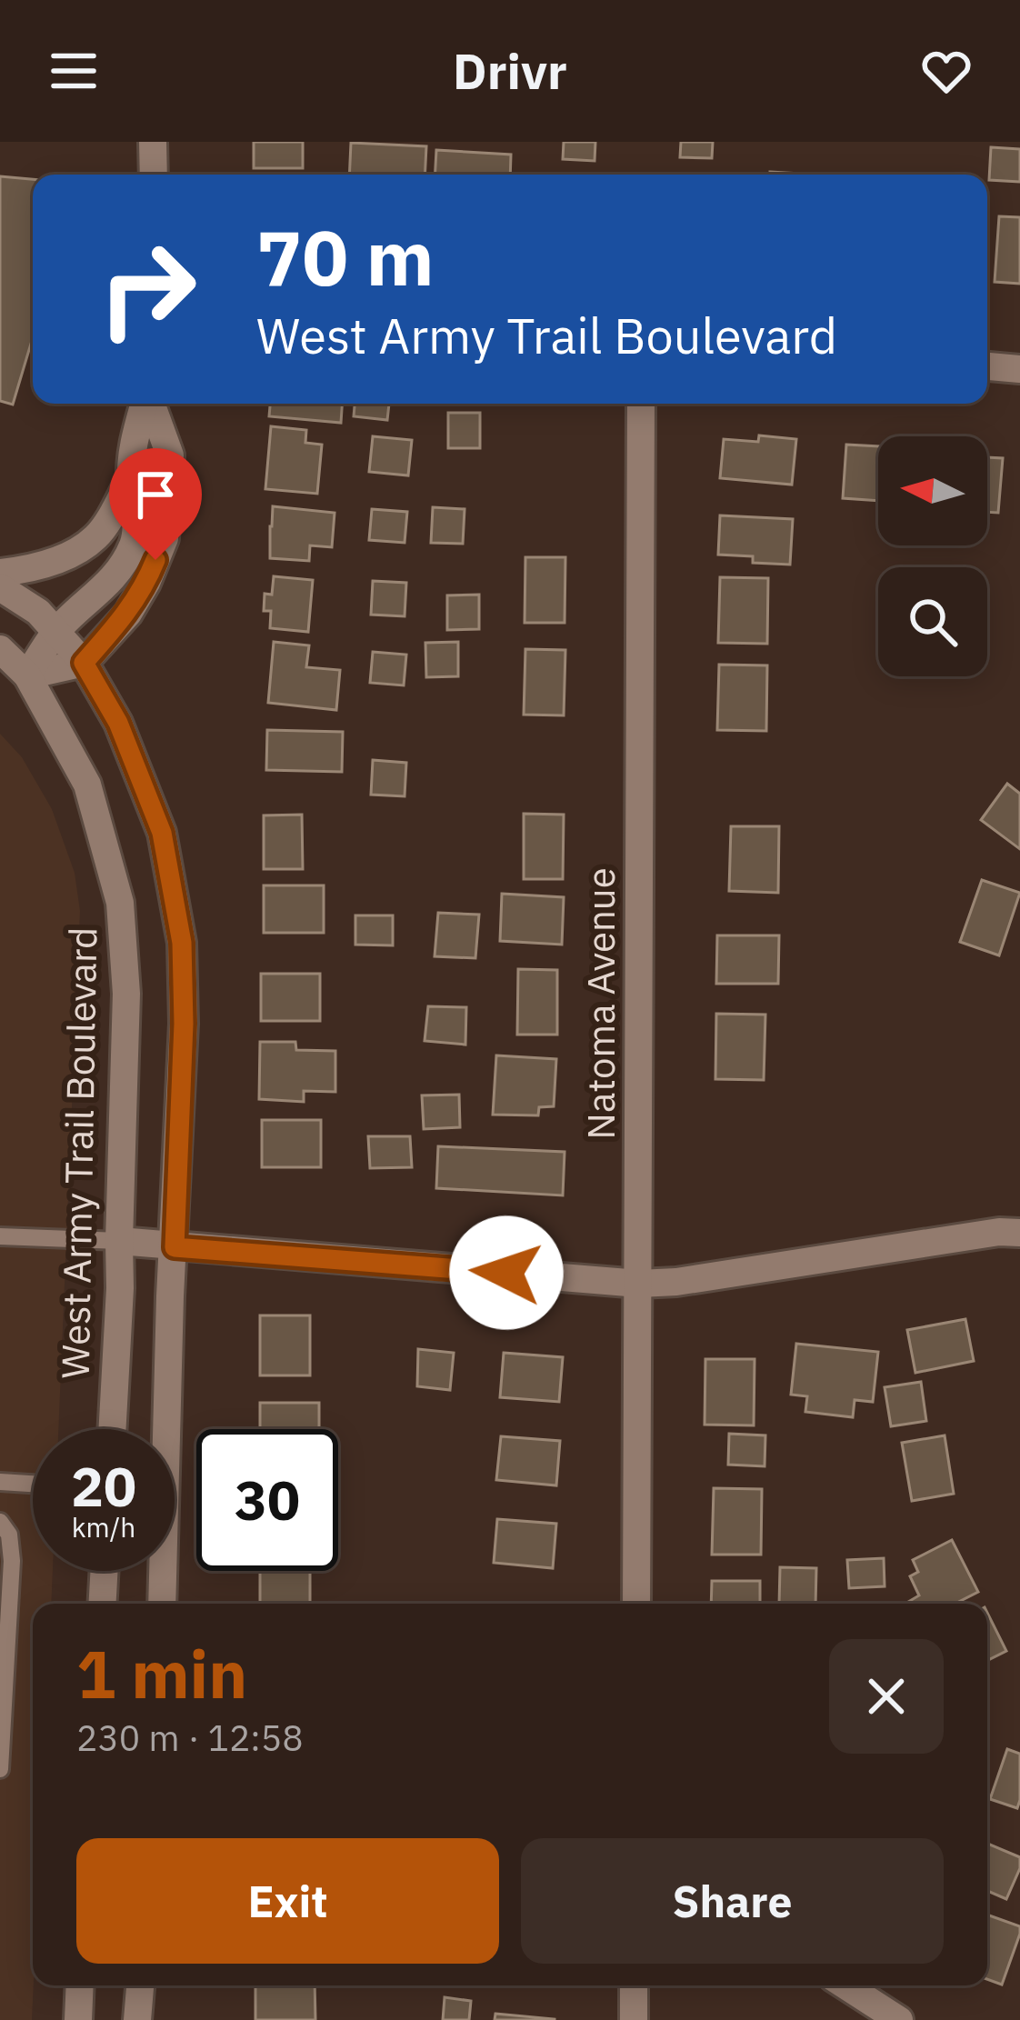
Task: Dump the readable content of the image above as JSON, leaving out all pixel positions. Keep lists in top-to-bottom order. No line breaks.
{"streets":{"street":["Natoma Avenue","West Army Trail Boulevard"]},"north":"left","page":{"header":"Drivr","turn":["70 m","West Army Trail Boulevard"],"speed":"20 km/h","limit":"30","heading":["1 min","230 m · 12:58"],"buttons":["Exit","Share"]}}
